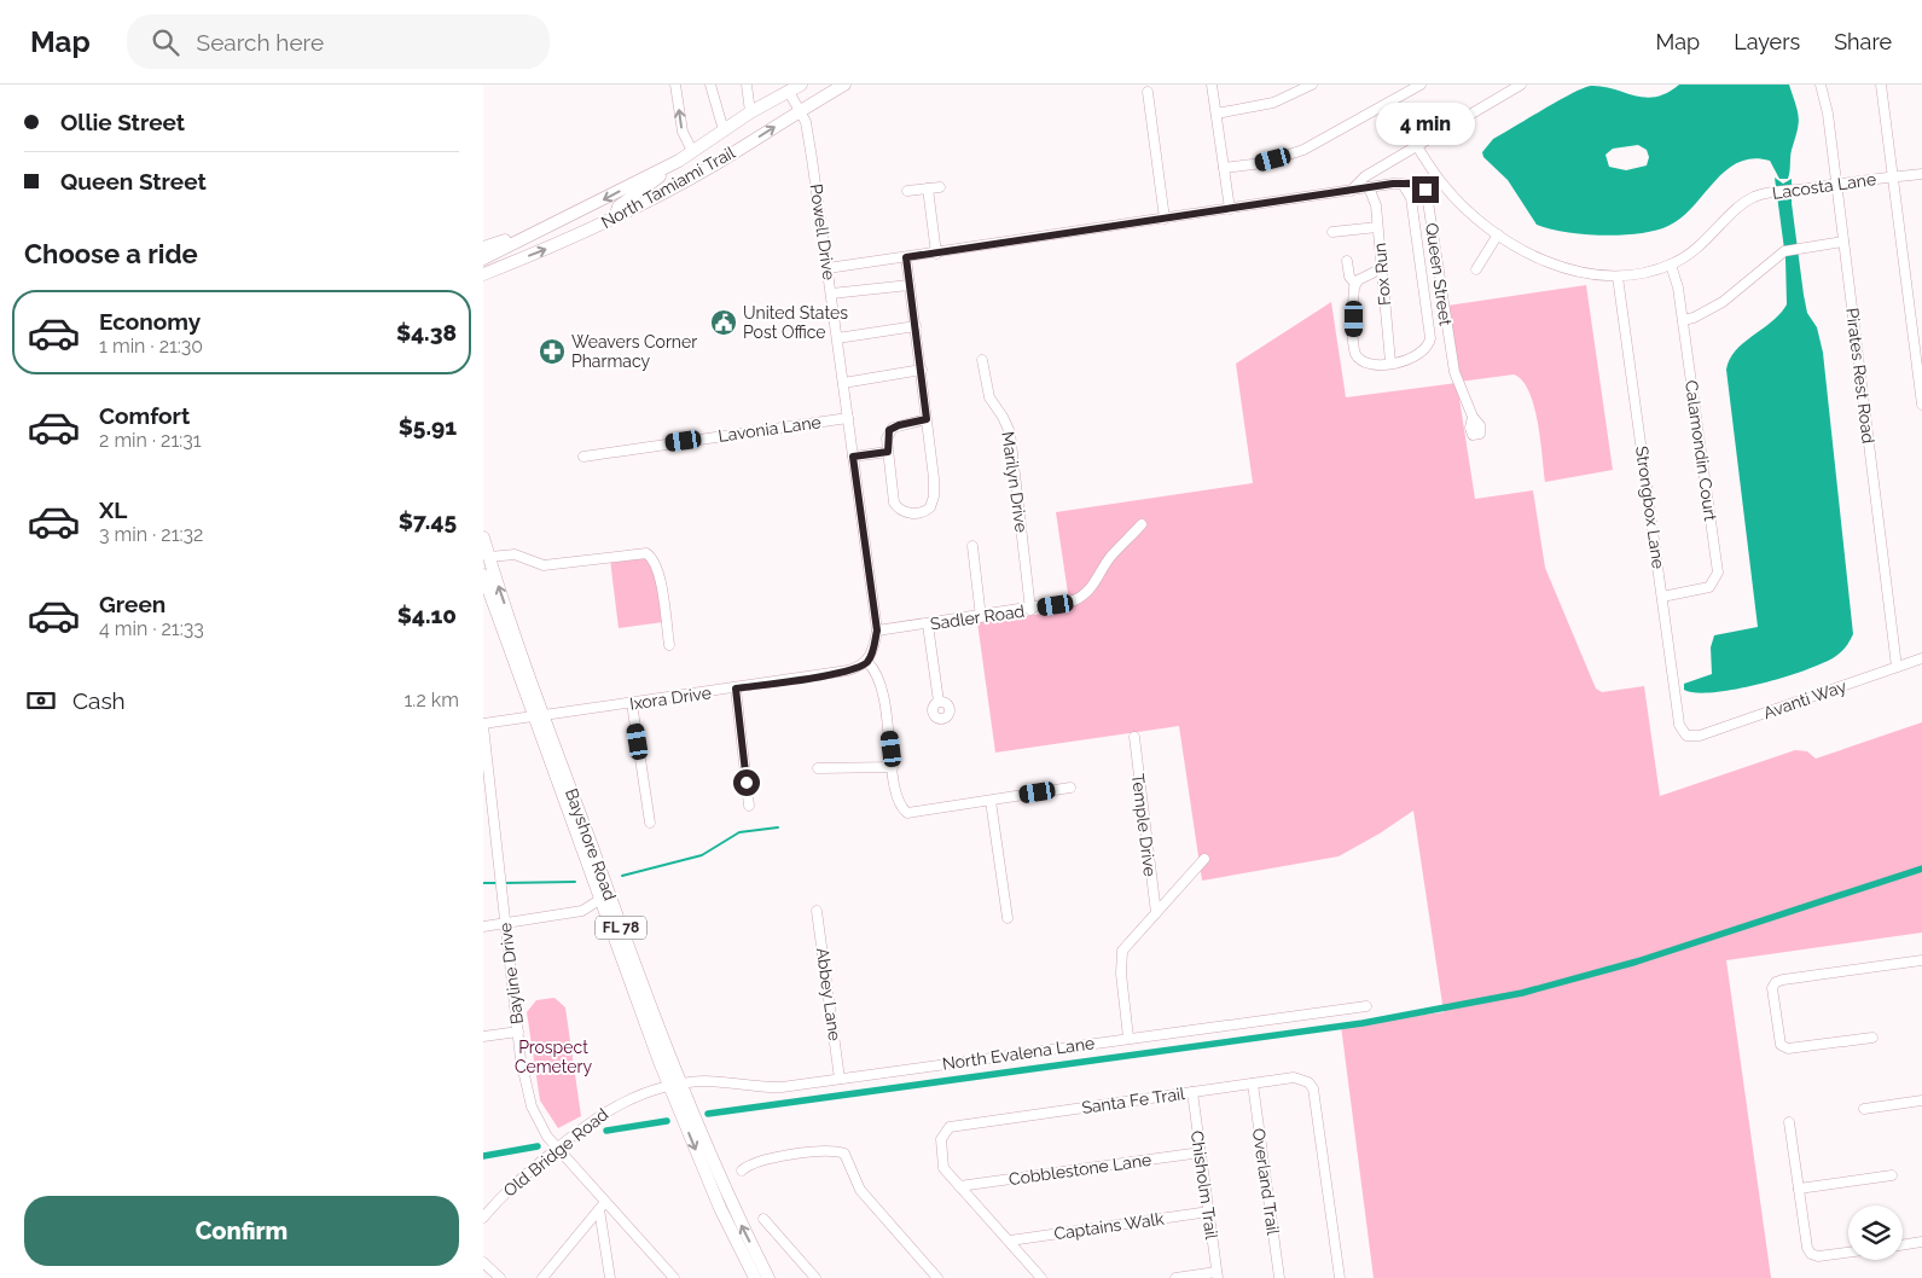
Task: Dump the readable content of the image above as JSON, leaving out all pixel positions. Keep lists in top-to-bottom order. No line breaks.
{"streets":{"main road":["North Tamiami Trail","Bayshore Road","FL 78"],"street":["Lacosta Lane","Powell Drive","Fox Run","Queen Street","Pirates Rest Road","Lavonia Lane","Calamondin Court","Marilyn Drive","Strongbox Lane","Sadler Road","Ixora Drive","Avanti Way","Temple Drive","Bayline Drive","Abbey Lane","North Evalena Lane","Santa Fe Trail","Old Bridge Road","Cobblestone Lane","Overland Trail","Chisholm Trail","Captains Walk"]},"crossings":[["Lacosta Lane","Pirates Rest Road"],["Lacosta Lane","Calamondin Court"],["Lacosta Lane","Strongbox Lane"],["North Tamiami Trail","Powell Drive"],["Powell Drive","Queen Street"],["Powell Drive","Lavonia Lane"],["Powell Drive","Sadler Road"],["Powell Drive","Ixora Drive"],["Fox Run","Queen Street"],["Pirates Rest Road","Avanti Way"],["Calamondin Court","Strongbox Lane"],["Marilyn Drive","Sadler Road"],["Strongbox Lane","Avanti Way"],["Ixora Drive","Bayshore Road"],["Ixora Drive","Bayline Drive"],["Bayshore Road","North Evalena Lane"],["Bayshore Road","Old Bridge Road"],["Bayline Drive","Old Bridge Road"],["Abbey Lane","North Evalena Lane"],["North Evalena Lane","Old Bridge Road"],["Santa Fe Trail","Cobblestone Lane"],["Santa Fe Trail","Overland Trail"],["Santa Fe Trail","Chisholm Trail"],["Santa Fe Trail","Captains Walk"],["Cobblestone Lane","Chisholm Trail"],["Chisholm Trail","Captains Walk"]],"parks":["Prospect Cemetery"],"places":{"public building":["United States Post Office"],"pharmacy":["Weavers Corner Pharmacy"]},"page":{"header":"Map","search":"Search here","nav":["Map","Layers","Share"],"banner":["Ollie Street","Queen Street"],"bubble":"4 min","heading":"Choose a ride","list":[{"name":"Economy","note":"1 min · 21:30","value":"$4.38"},{"name":"Comfort","note":"2 min · 21:31","value":"$5.91"},{"name":"XL","note":"3 min · 21:32","value":"$7.45"},{"name":"Green","note":"4 min · 21:33","value":"$4.10"}],"pay":["Cash","1.2 km"],"buttons":"Confirm"}}
